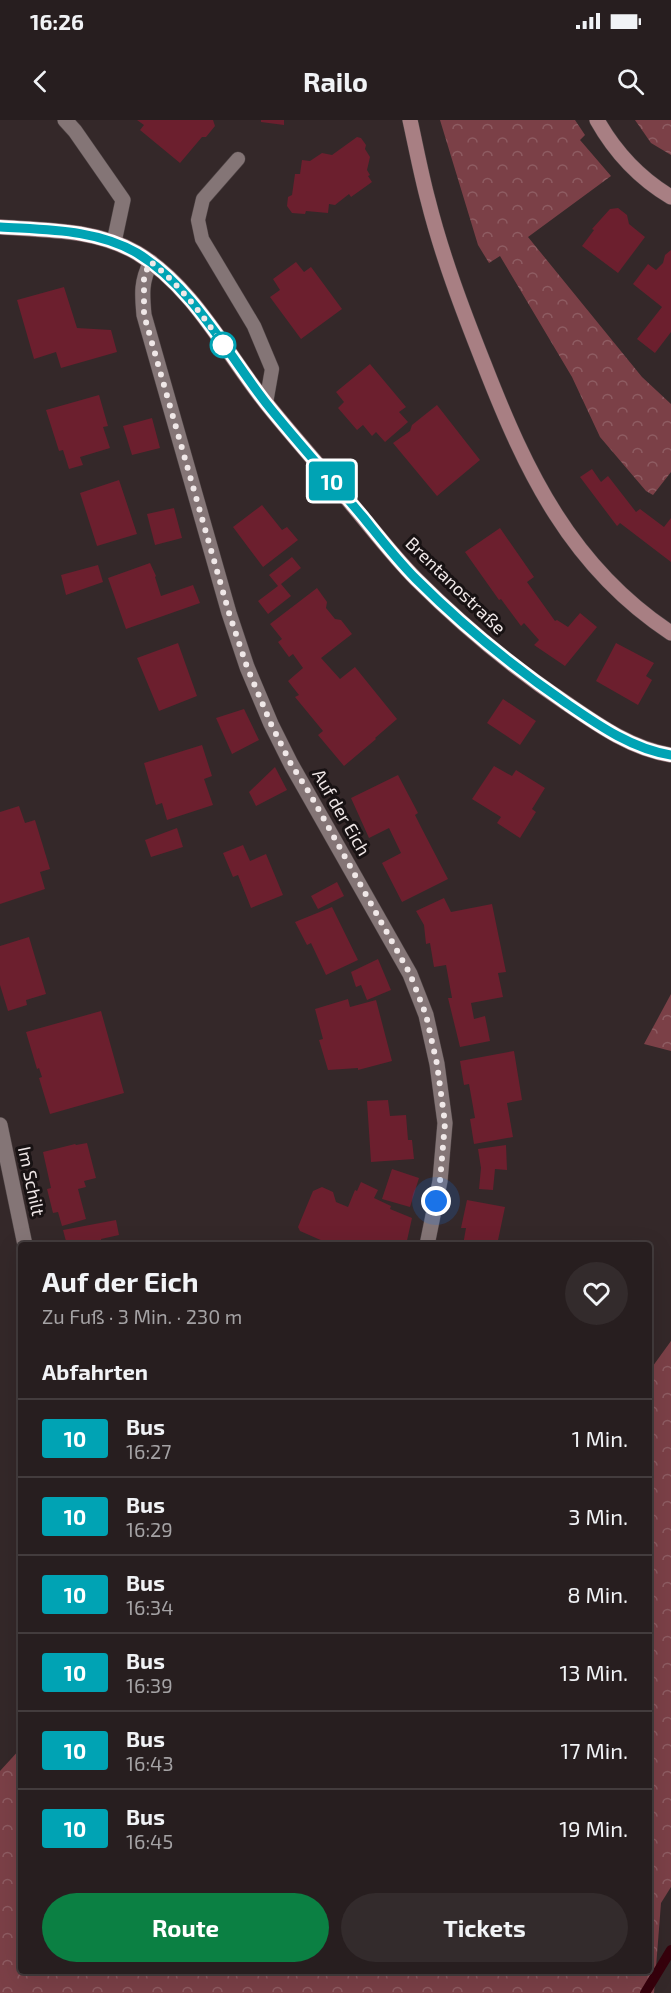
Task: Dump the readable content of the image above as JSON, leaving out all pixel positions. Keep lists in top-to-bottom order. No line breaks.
{"streets":{"street":["Brentanostraße","Auf der Eich","Im Schilt"]},"crossings":[["Brentanostraße","Auf der Eich"]],"lines":["bus line 10"],"page":{"status":"16:26","header":"Railo","on_map":"10","heading":[["Auf der Eich","Zu Fuß · 3 Min. · 230 m"],"Abfahrten"],"list":[{"mark":"10","name":"Bus","note":"16:27","value":"1 Min."},{"mark":"10","name":"Bus","note":"16:29","value":"3 Min."},{"mark":"10","name":"Bus","note":"16:34","value":"8 Min."},{"mark":"10","name":"Bus","note":"16:39","value":"13 Min."},{"mark":"10","name":"Bus","note":"16:43","value":"17 Min."},{"mark":"10","name":"Bus","note":"16:45","value":"19 Min."}],"buttons":["Route","Tickets"]}}
